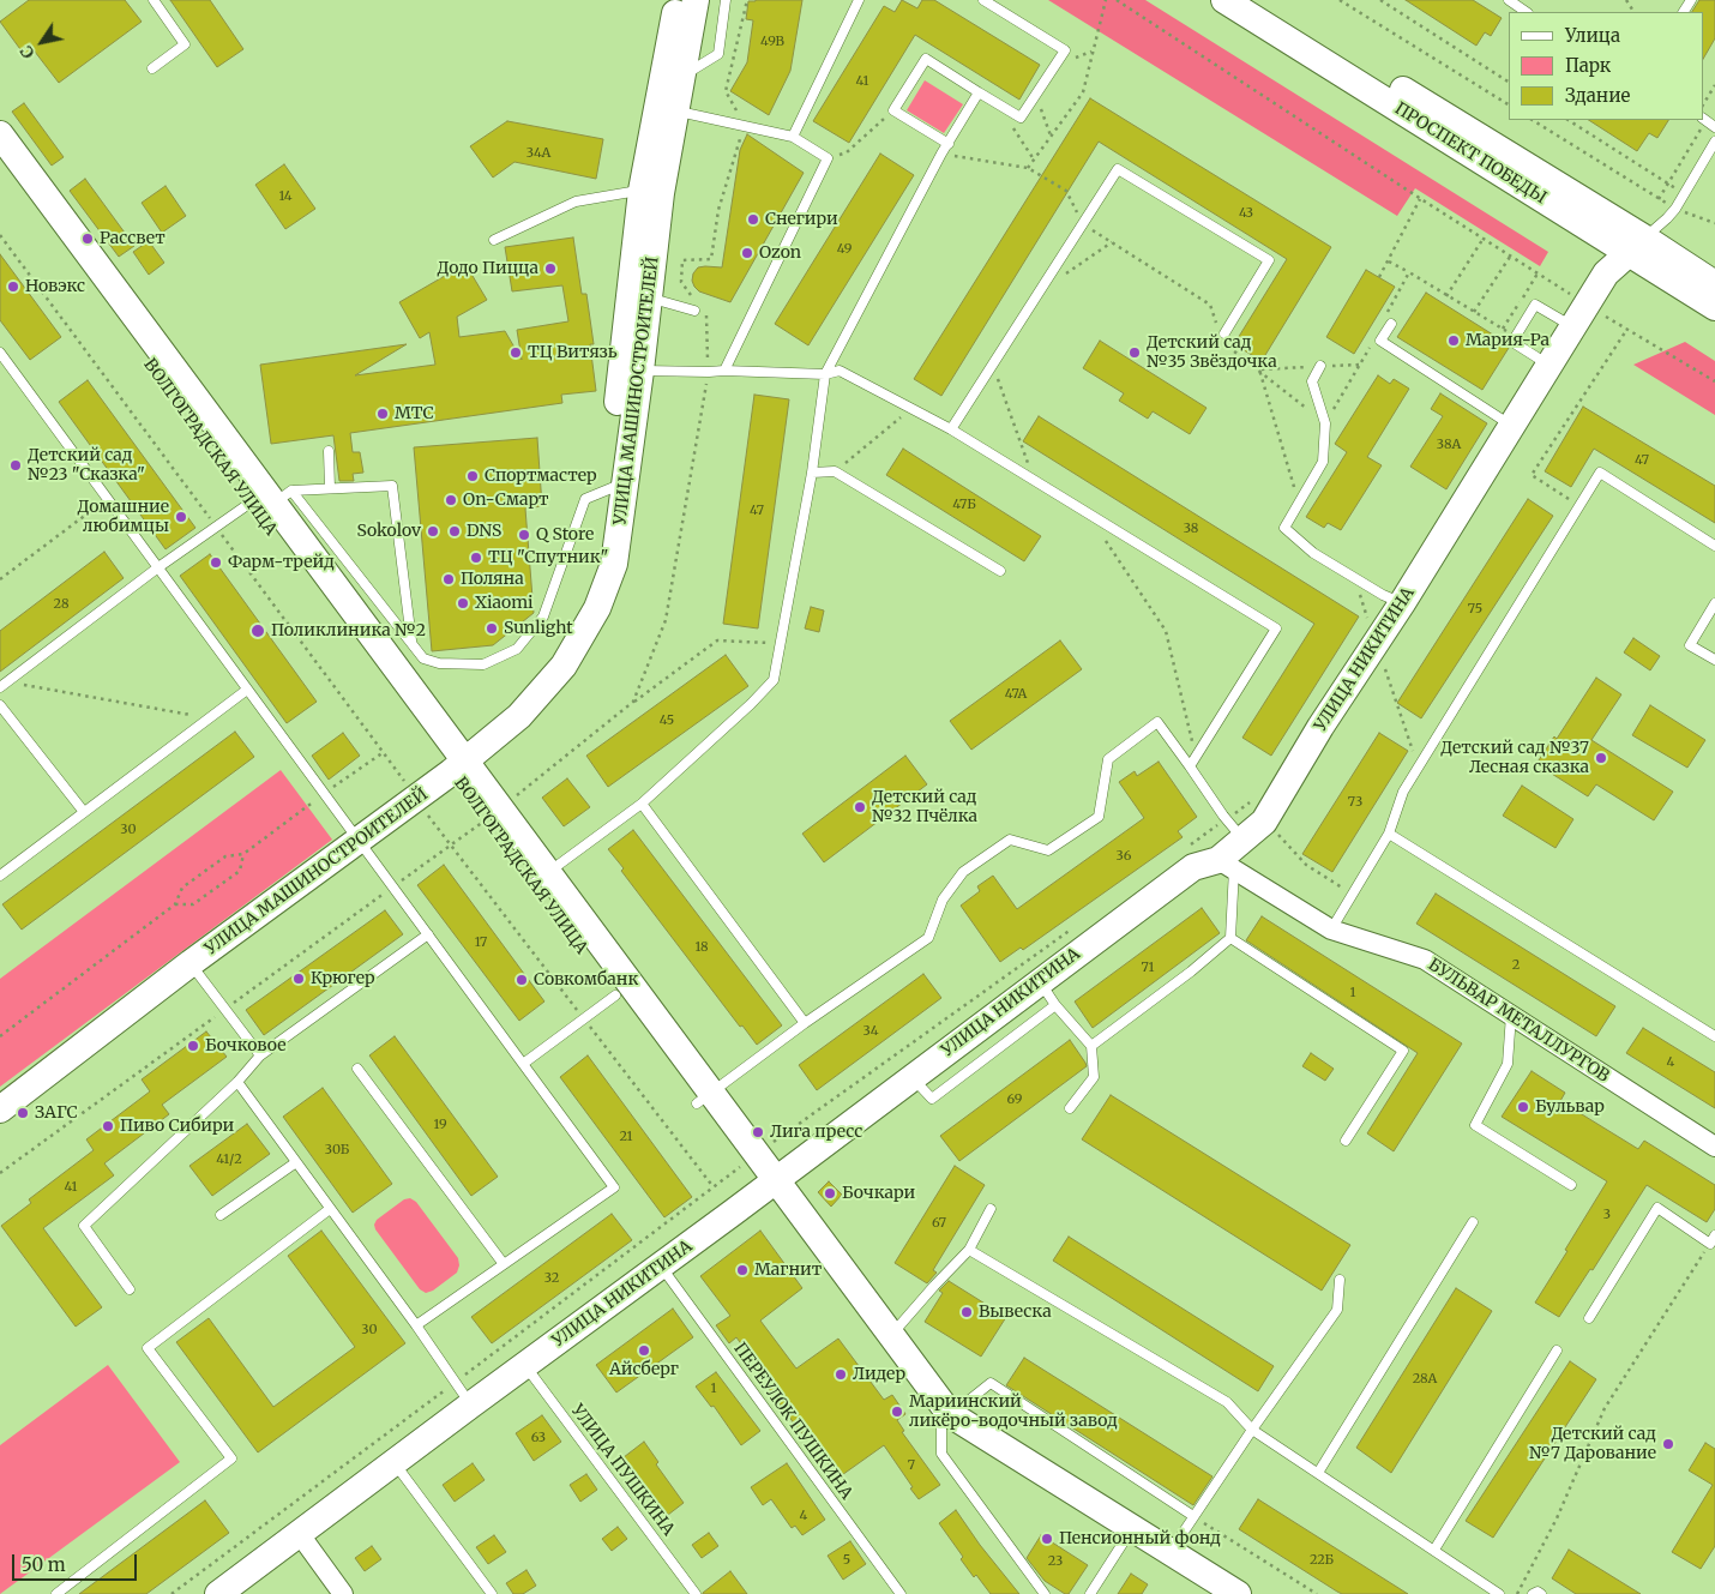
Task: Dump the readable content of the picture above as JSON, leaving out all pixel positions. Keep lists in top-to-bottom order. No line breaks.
{"streets":{"main road":["ПРОСПЕКТ ПОБЕДЫ","УЛИЦА МАШИНОСТРОИТЕЛЕЙ","ВОЛГОГРАДСКАЯ УЛИЦА","УЛИЦА НИКИТИНА"],"street":["БУЛЬВАР МЕТАЛЛУРГОВ"],"lane":["ПЕРЕУЛОК ПУШКИНА","УЛИЦА ПУШКИНА"]},"crossings":[["ПРОСПЕКТ ПОБЕДЫ","УЛИЦА НИКИТИНА"],["УЛИЦА МАШИНОСТРОИТЕЛЕЙ","ВОЛГОГРАДСКАЯ УЛИЦА"],["ВОЛГОГРАДСКАЯ УЛИЦА","УЛИЦА НИКИТИНА"],["УЛИЦА НИКИТИНА","БУЛЬВАР МЕТАЛЛУРГОВ"],["УЛИЦА НИКИТИНА","ПЕРЕУЛОК ПУШКИНА"],["УЛИЦА НИКИТИНА","УЛИЦА ПУШКИНА"]],"places":["Снегири","Рассвет","Ozon","Додо Пицца","Новэкс","Мария-Ра","ТЦ Витязь","Детский сад №35 Звёздочка","МТС","Детский сад №23 \"Сказка\"","Спортмастер","On-Смарт","Домашние любимцы","Sokolov","DNS","Q Store","ТЦ \"Спутник\"","Фарм-трейд","Поляна","Xiaomi","Sunlight","Поликлиника №2","Детский сад №37 Лесная сказка","Детский сад №32 Пчёлка","Крюгер","Совкомбанк","Бочковое","Бульвар","ЗАГС","Пиво Сибири","Лига пресс","Бочкари","Магнит","Вывеска","Айсберг","Лидер","Мариинский ликёро-водочный завод","Детский сад №7 Дарование","Пенсионный фонд"],"house_numbers":["49В","41","34А","14","43","49","38А","47","47Б","47","38","28","75","47А","45","73","30","36","17","18","2","71","1","34","4","69","19","21","30Б","41/2","41","3","67","32","30","28А","1","63","7","4","5","22Б","23"],"legend":["Улица","Парк","Здание"],"scale_bar":"50 m","north":"bottom left"}
